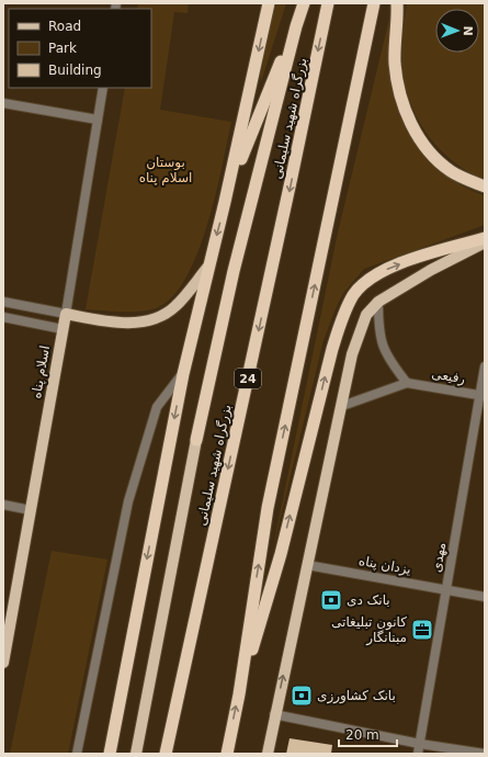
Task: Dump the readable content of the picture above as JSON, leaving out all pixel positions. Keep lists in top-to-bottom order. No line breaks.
{"streets":{"highway":["بزرگراه شهید سلیمانی","24"],"main road":["اسلام پناه"],"street":["رفیعی","مهدی","یزدان پناه"]},"crossings":[["رفیعی","مهدی"],["مهدی","یزدان پناه"]],"parks":["بوستان اسلام پناه"],"places":{"bank":["بانک دی","بانک کشاورزی"],"office":["کانون تبلیغاتی مبنانگار"]},"legend":["Road","Park","Building"],"scale_bar":"20 m","north":"right"}
